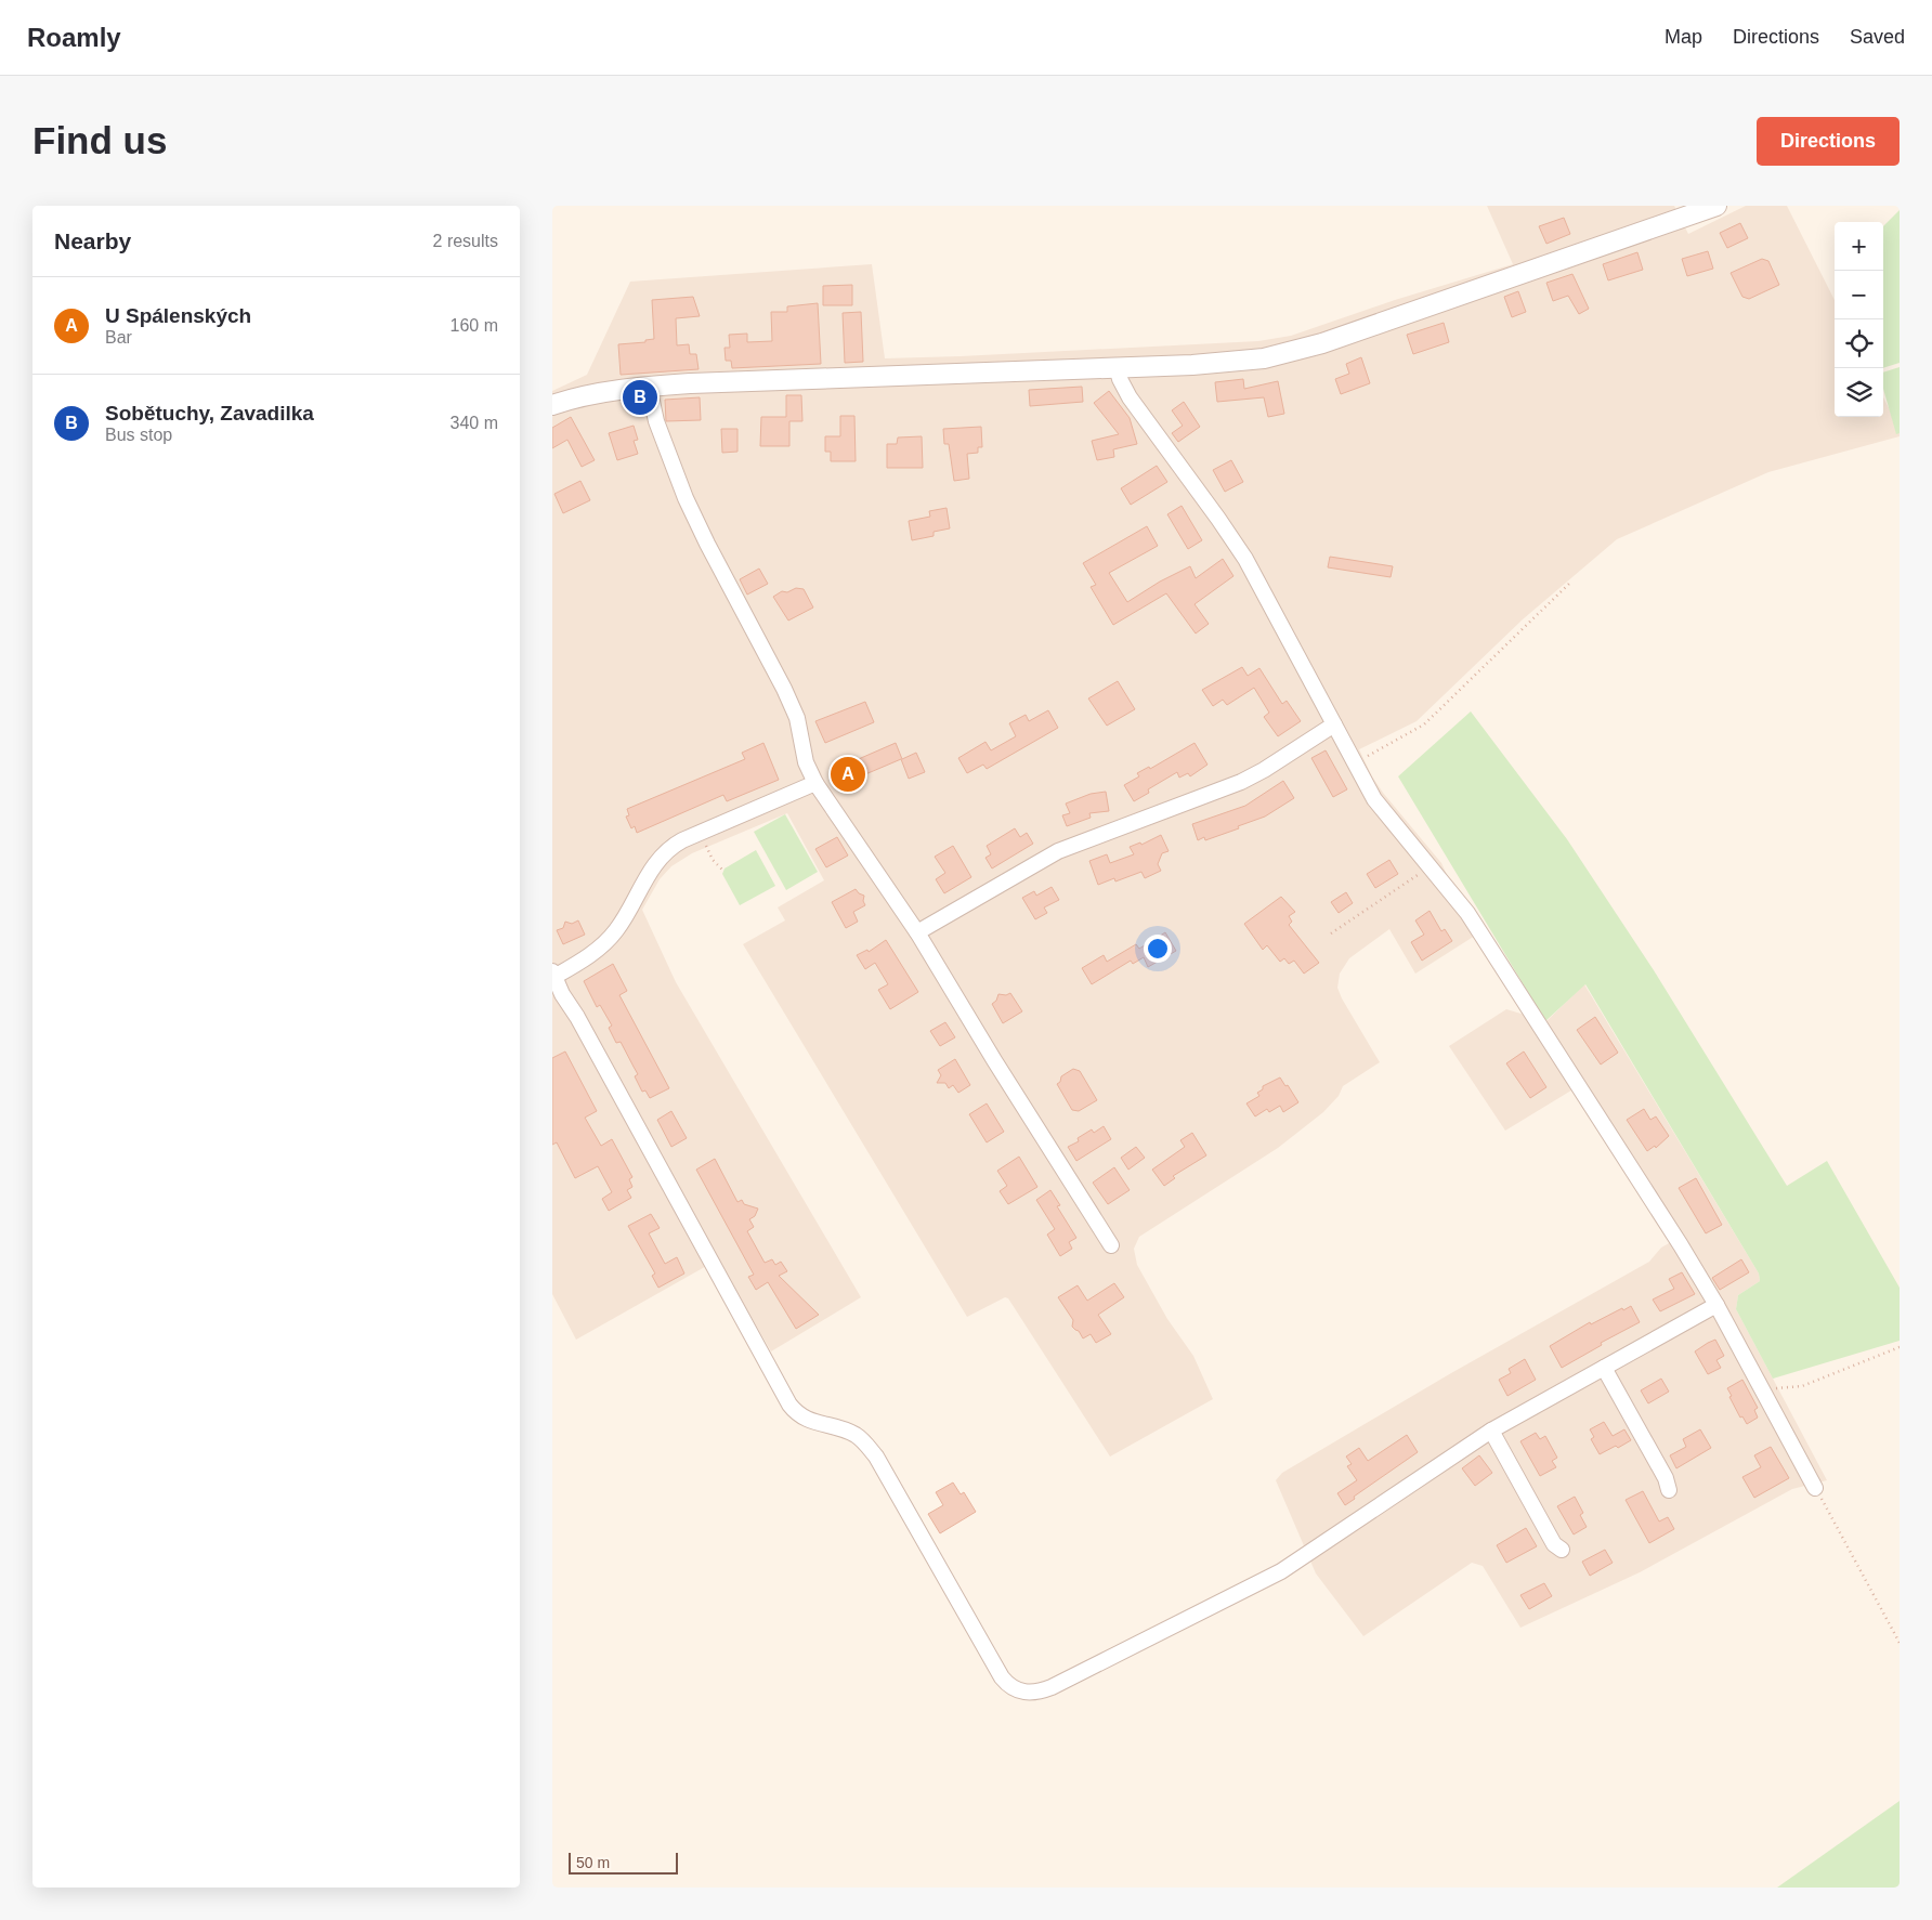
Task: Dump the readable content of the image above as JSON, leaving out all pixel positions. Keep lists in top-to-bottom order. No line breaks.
{"scale_bar":"50 m","page":{"header":"Roamly","nav":["Map","Directions","Saved"],"buttons":"Directions","title":"Find us","heading":["Nearby","2 results"],"map_buttons":["+","−"],"list":[{"mark":"A","name":"U Spálenských","note":"Bar","value":"160 m"},{"mark":"B","name":"Sobětuchy, Zavadilka","note":"Bus stop","value":"340 m"}],"pins":["B","A"],"scale":"50 m"}}
